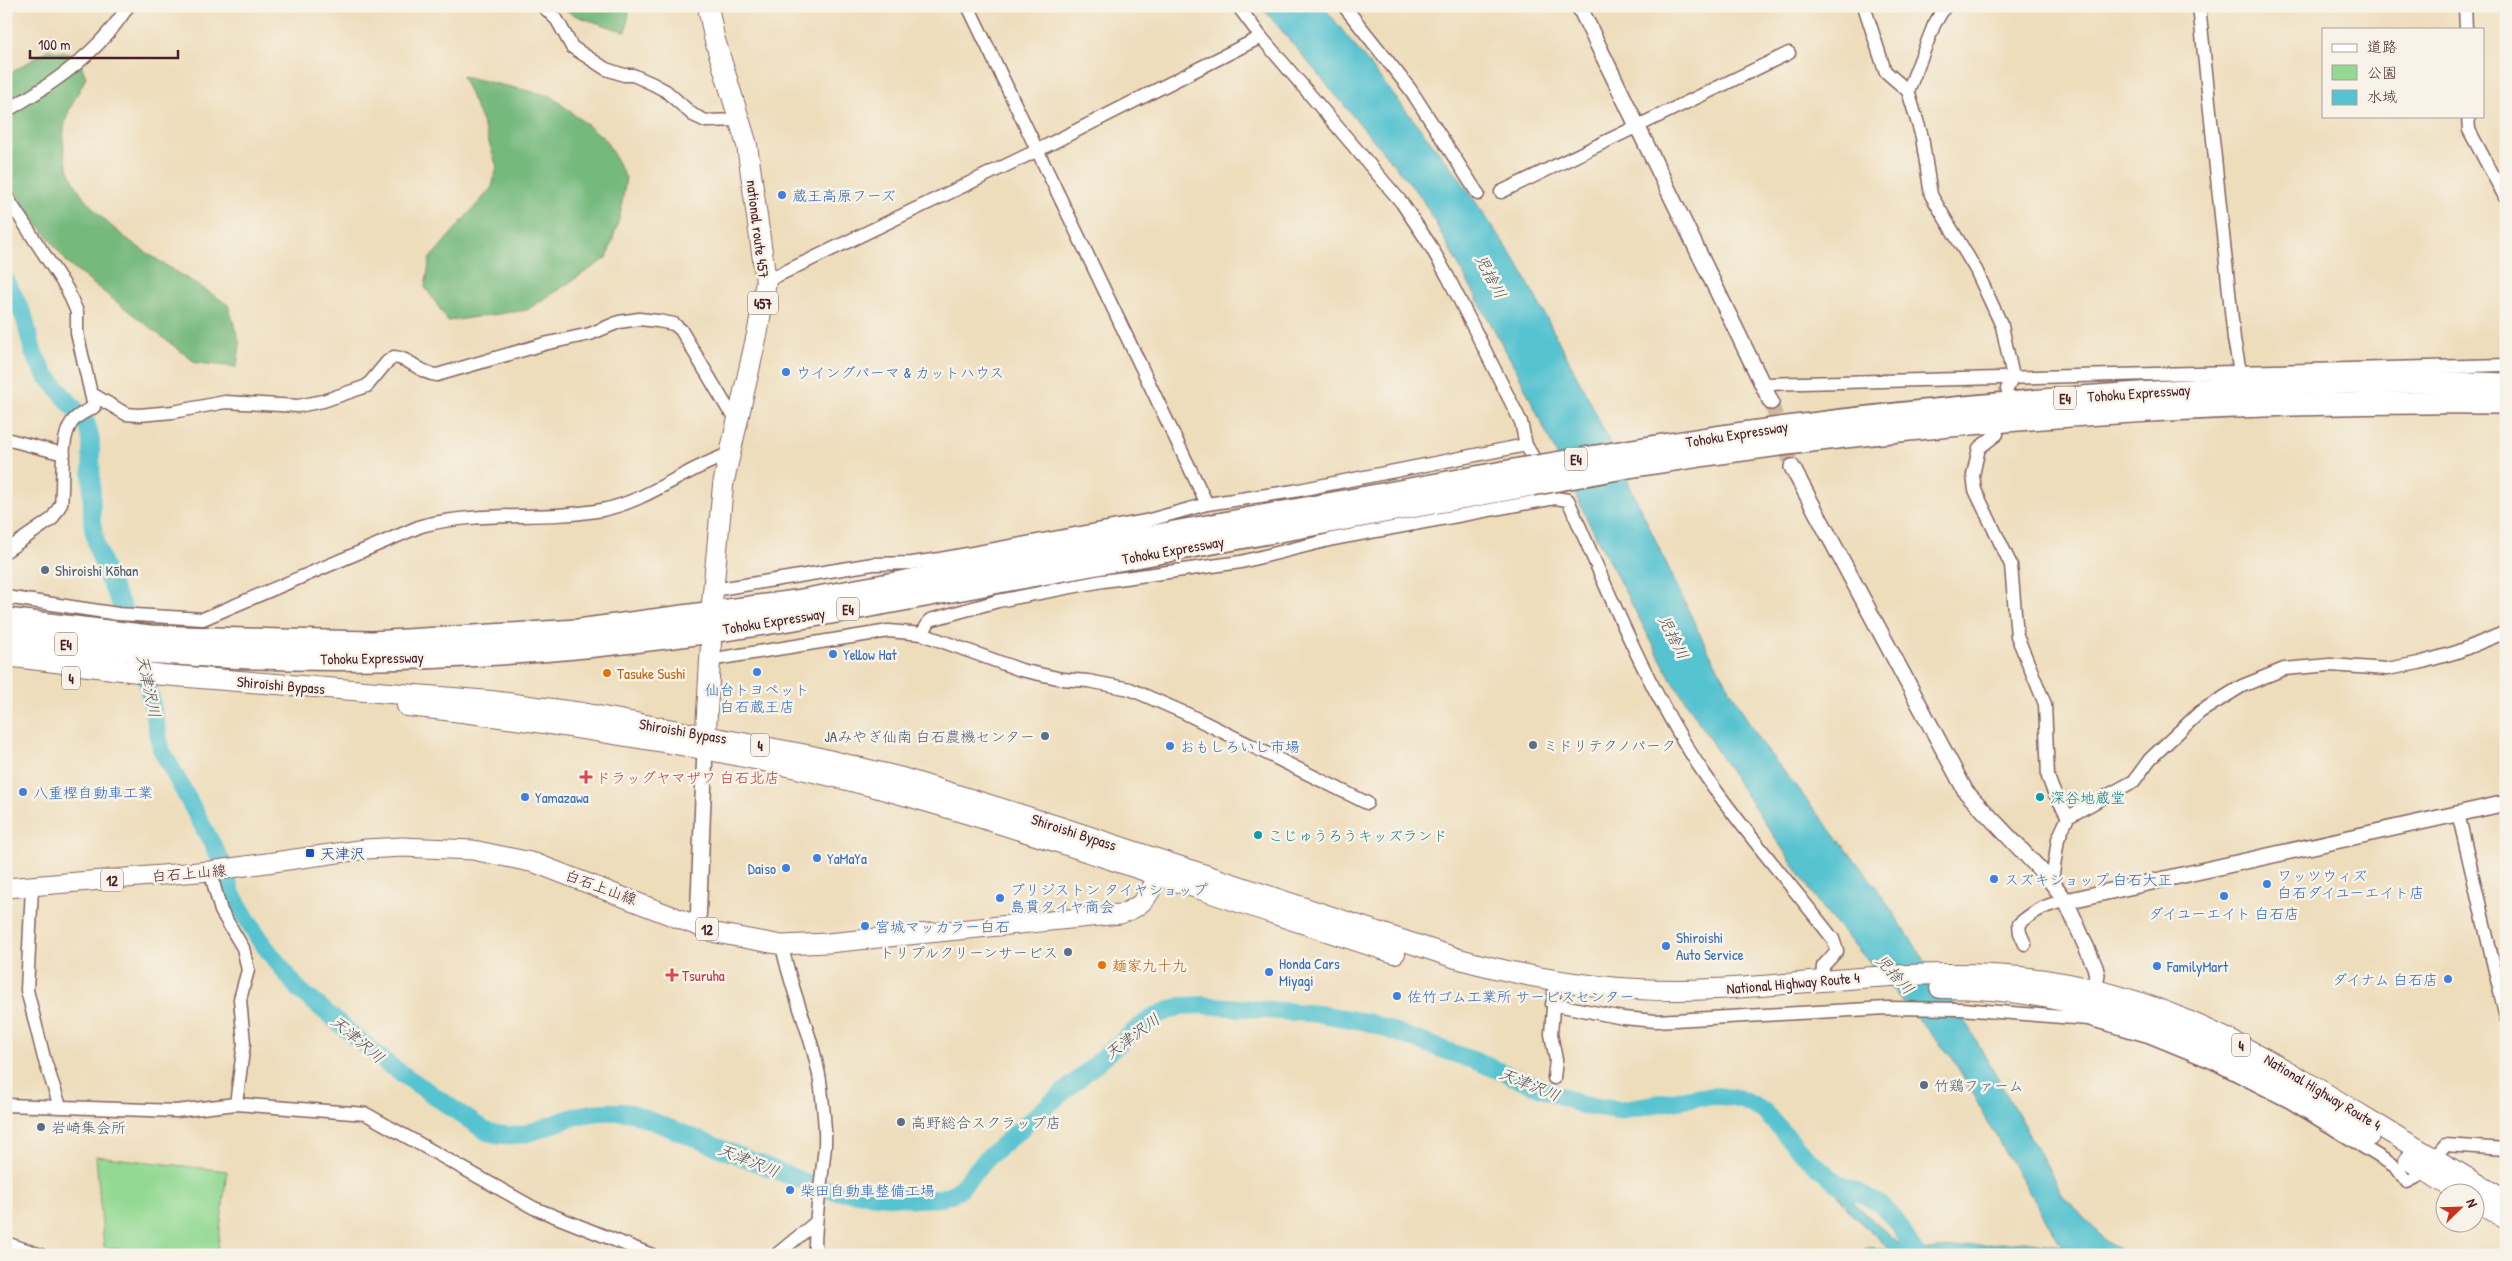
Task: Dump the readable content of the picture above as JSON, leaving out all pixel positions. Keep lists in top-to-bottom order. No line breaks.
{"streets":{"highway":["national route 457","457","Tohoku Expressway","E4","4","Shiroishi Bypass","National Highway Route 4"],"main road":["白石上山線","12"]},"crossings":[["Tohoku Expressway","E4"],["Shiroishi Bypass","白石上山線"],["Shiroishi Bypass","National Highway Route 4"]],"water":["児捨川","天津沢川"],"places":{"other":["蔵王高原フーズ","ウイングパーマ & カットハウス","Shiroishi Kōhan","Yellow Hat","仙台トヨペット 白石蔵王店","Tasuke Sushi","JAみやぎ仙南 白石農機センター","ミドリテクノパーク","おもしろいし市場","八重樫自動車工業","Yamazawa","深谷地蔵堂","こじゅうろうキッズランド","YaMaYa","Daiso","スズキショップ 白石大正","ワッツウィズ 白石ダイユーエイト店","ダイユーエイト 白石店","ブリジストン タイヤショップ 島貫タイヤ商会","宮城マッカラー白石","Shiroishi Auto Service","トリプルクリーンサービス","麺家九十九","FamilyMart","Honda Cars Miyagi","ダイナム 白石店","佐竹ゴム工業所 サービスセンター","竹鶏ファーム","高野総合スクラップ店","岩崎集会所","柴田自動車整備工場"],"health":["ドラッグヤマザワ 白石北店","Tsuruha"],"transit":["天津沢"]},"legend":["道路","公園","水域"],"scale_bar":"100 m","north":"top right"}
